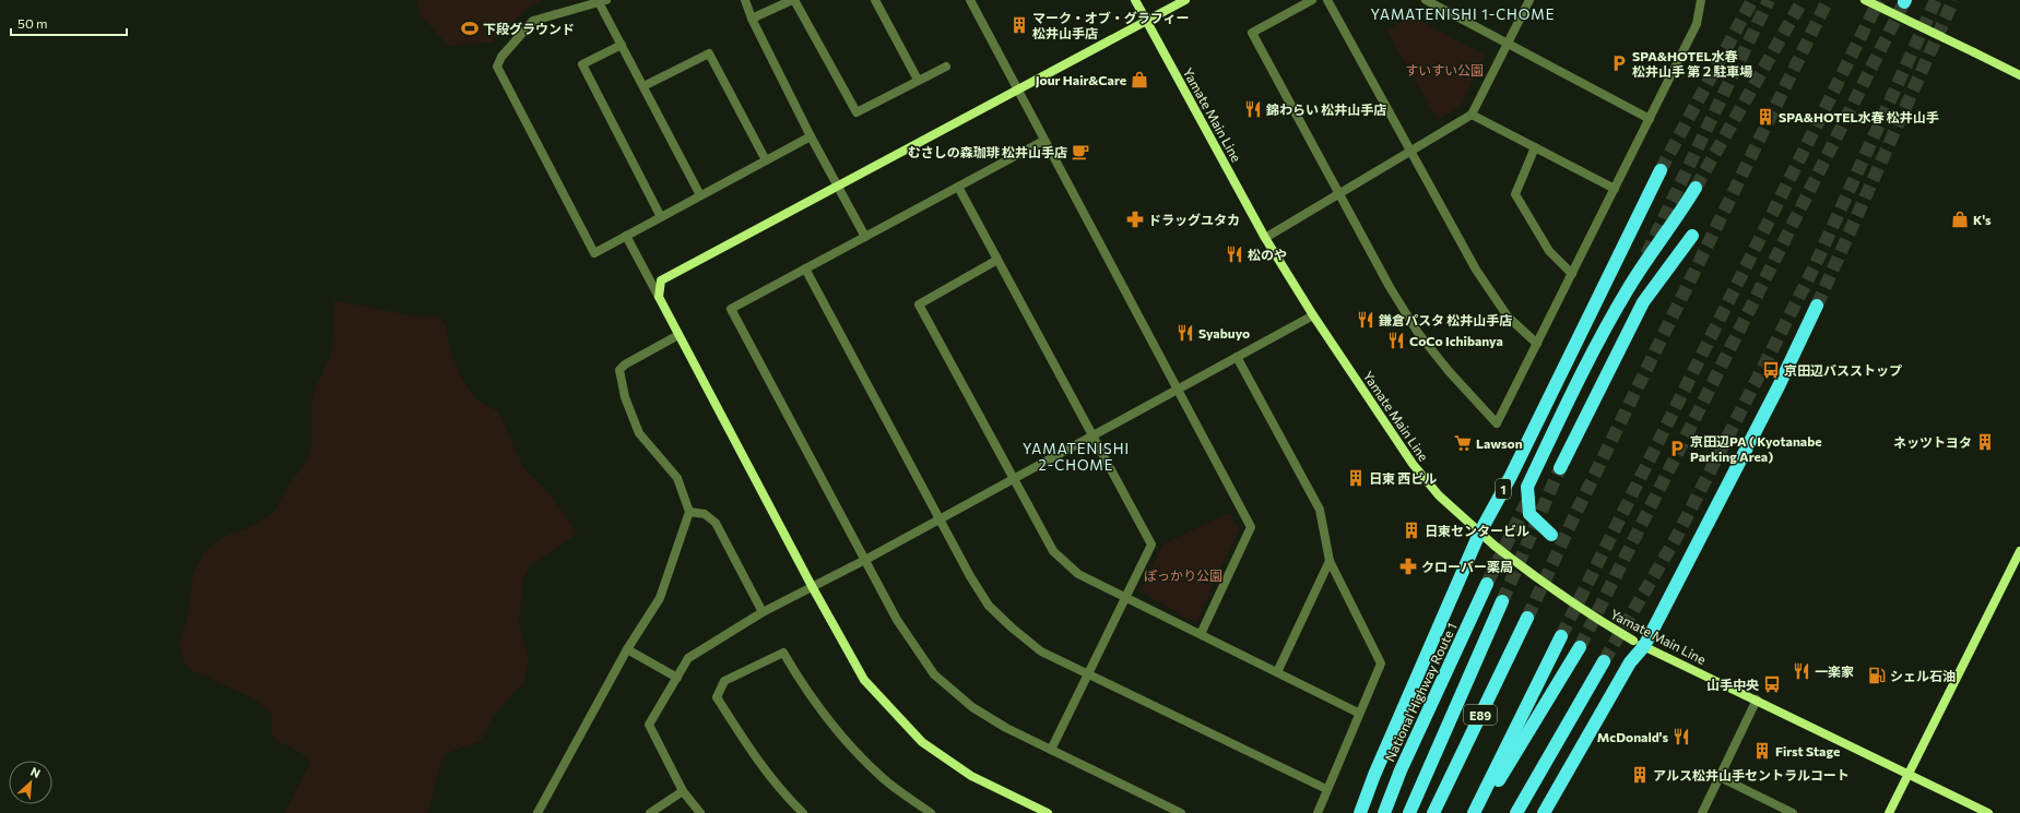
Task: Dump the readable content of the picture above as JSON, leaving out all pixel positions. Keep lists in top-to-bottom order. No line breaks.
{"streets":{"highway":["1","National Highway Route 1","E89"],"street":["Yamate Main Line"]},"crossings":[["Yamate Main Line","1"]],"districts":["YAMATENISHI 1-CHOME","YAMATENISHI 2-CHOME"],"parks":["すいすい公園","ぽっかり公園"],"places":{"building":["マーク・オブ・グラフィー 松井山手店","SPA&HOTEL水春 松井山手","ネッツトヨタ","日東 西ビル","日東センタービル","First Stage","アルス松井山手セントラルコート"],"sports":["下段グラウンド"],"parking":["SPA&HOTEL水春 松井山手 第２駐車場","京田辺PA ( Kyotanabe Parking Area)"],"shop":["Jour Hair&Care","K's"],"restaurant":["錦わらい 松井山手店","松のや","鎌倉パスタ 松井山手店","Syabuyo","CoCo Ichibanya","一楽家","McDonald's"],"cafe":["むさしの森珈琲 松井山手店"],"pharmacy":["ドラッグユタカ","クローバー薬局"],"bus stop":["京田辺バスストップ","山手中央"],"supermarket":["Lawson"],"fuel station":["シェル石油"]},"scale_bar":"50 m","north":"top right"}
